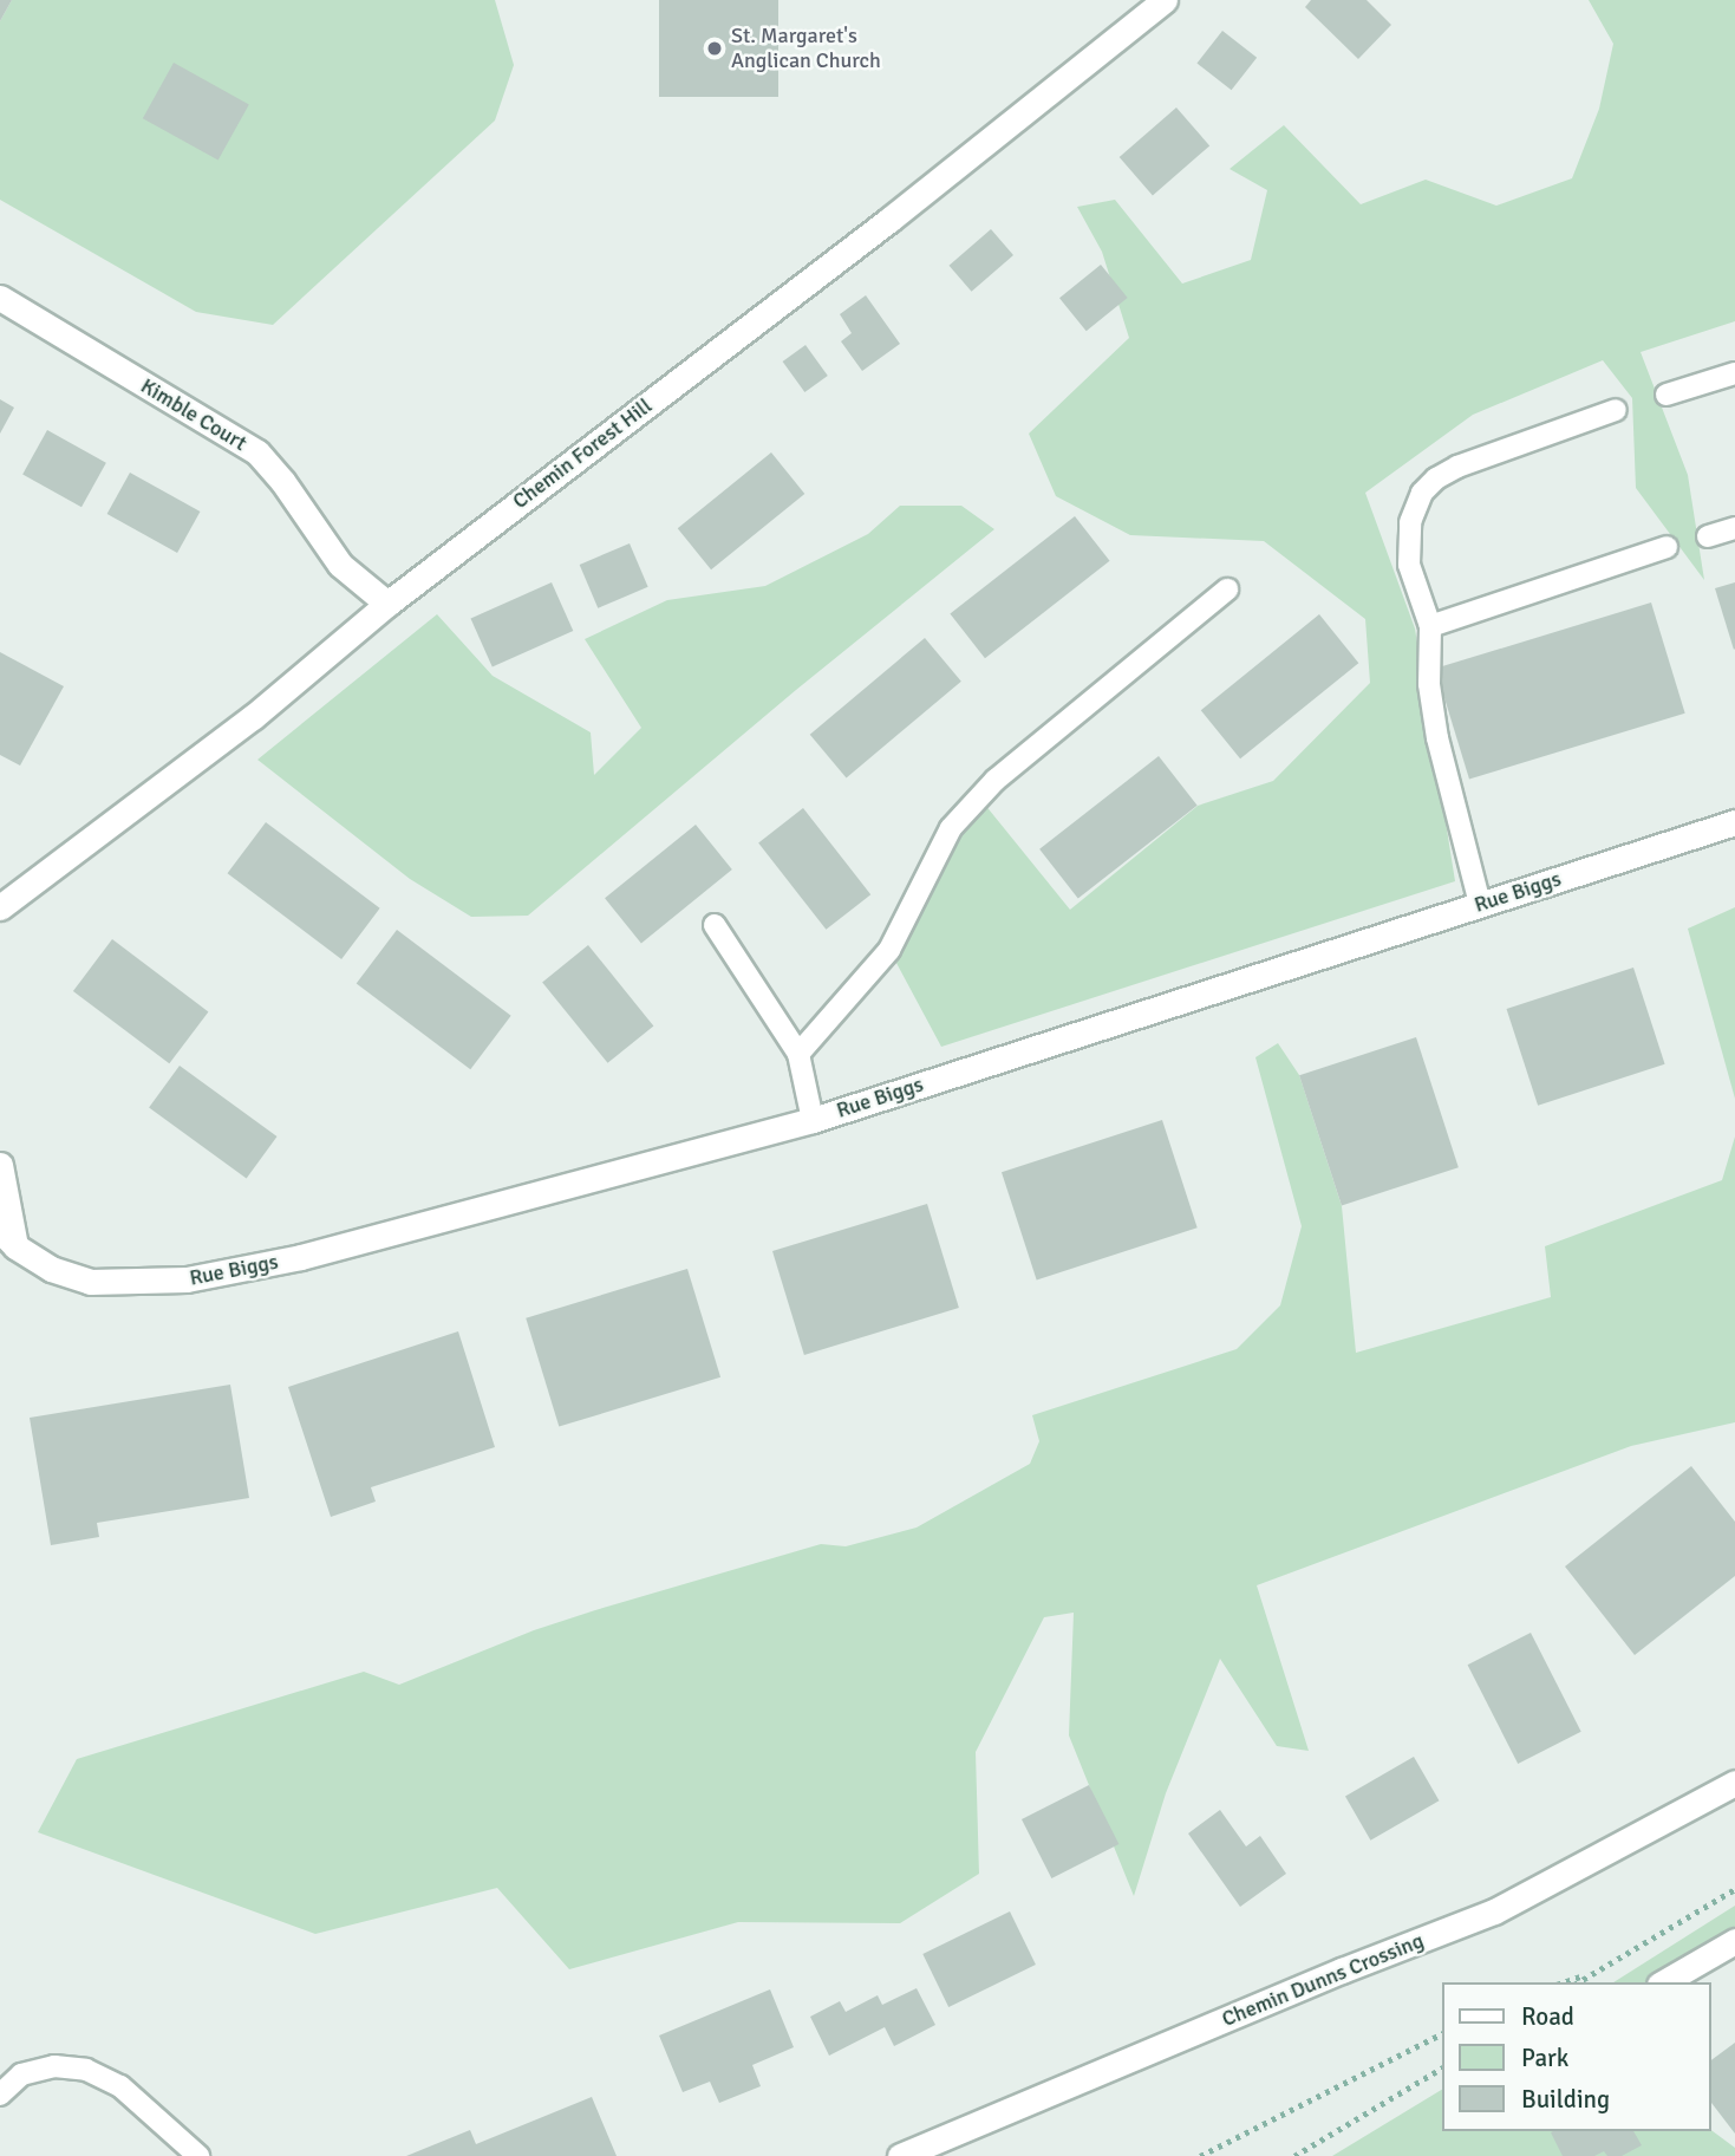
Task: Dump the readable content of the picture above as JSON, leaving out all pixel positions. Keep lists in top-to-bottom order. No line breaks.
{"streets":{"street":["Kimble Court","Chemin Forest Hill","Rue Biggs","Chemin Dunns Crossing"]},"crossings":[["Kimble Court","Chemin Forest Hill"]],"places":["St. Margaret's Anglican Church"],"legend":["Road","Park","Building"]}
